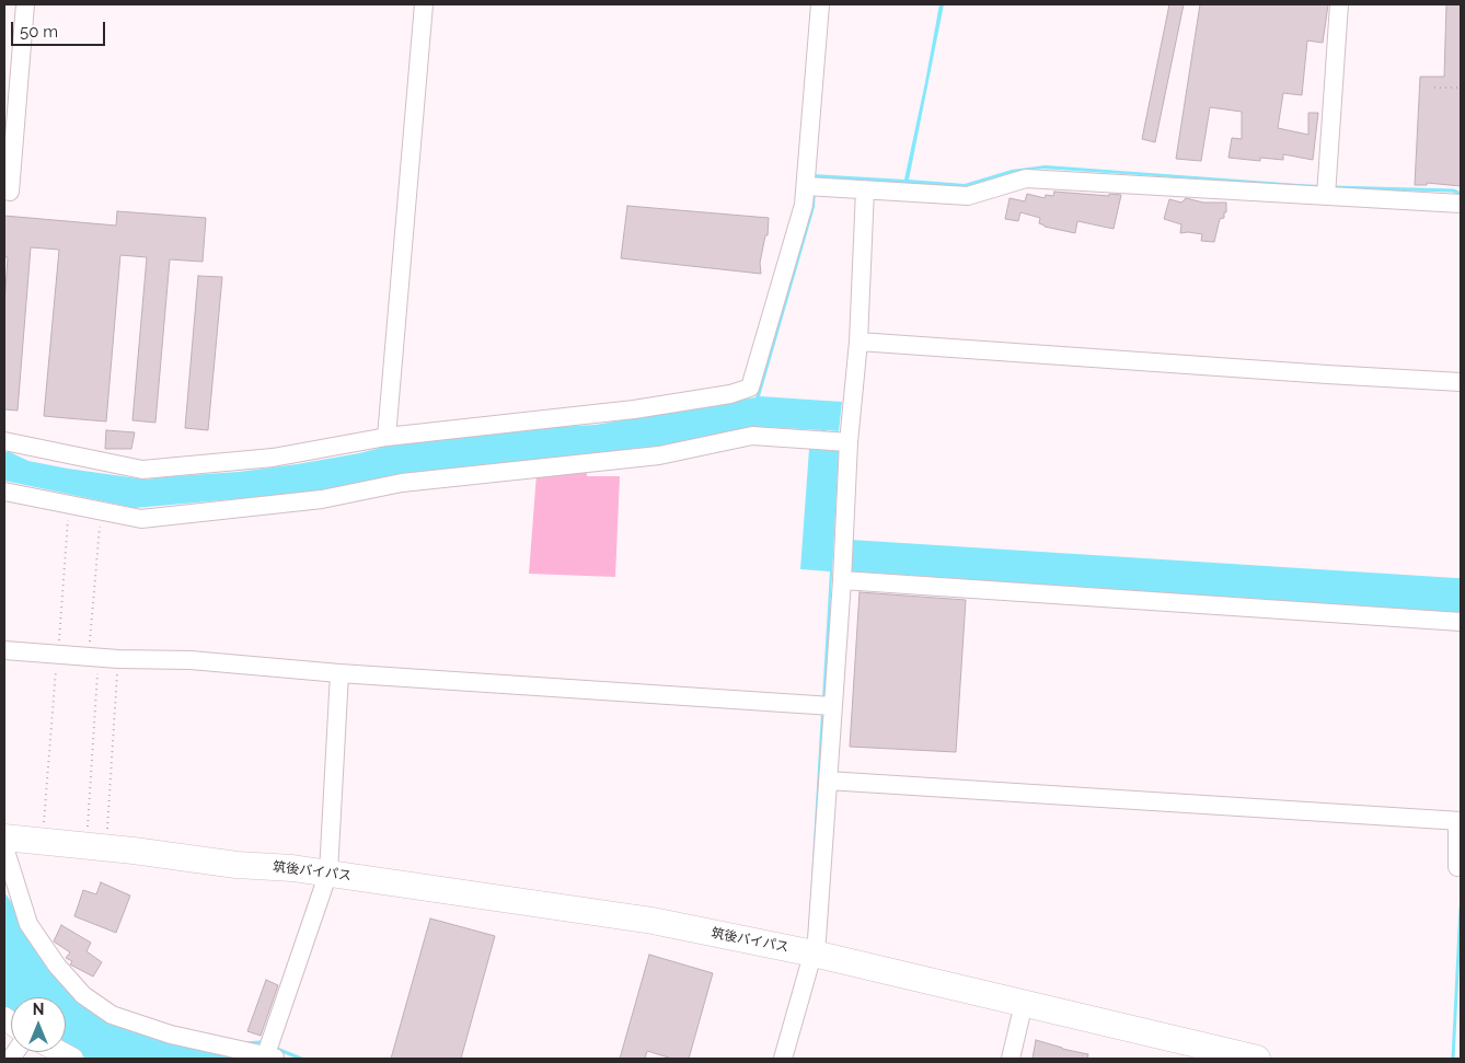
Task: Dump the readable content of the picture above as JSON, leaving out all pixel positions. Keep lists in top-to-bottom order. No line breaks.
{"streets":{"highway":["筑後バイパス"]},"scale_bar":"50 m","north":"top"}
